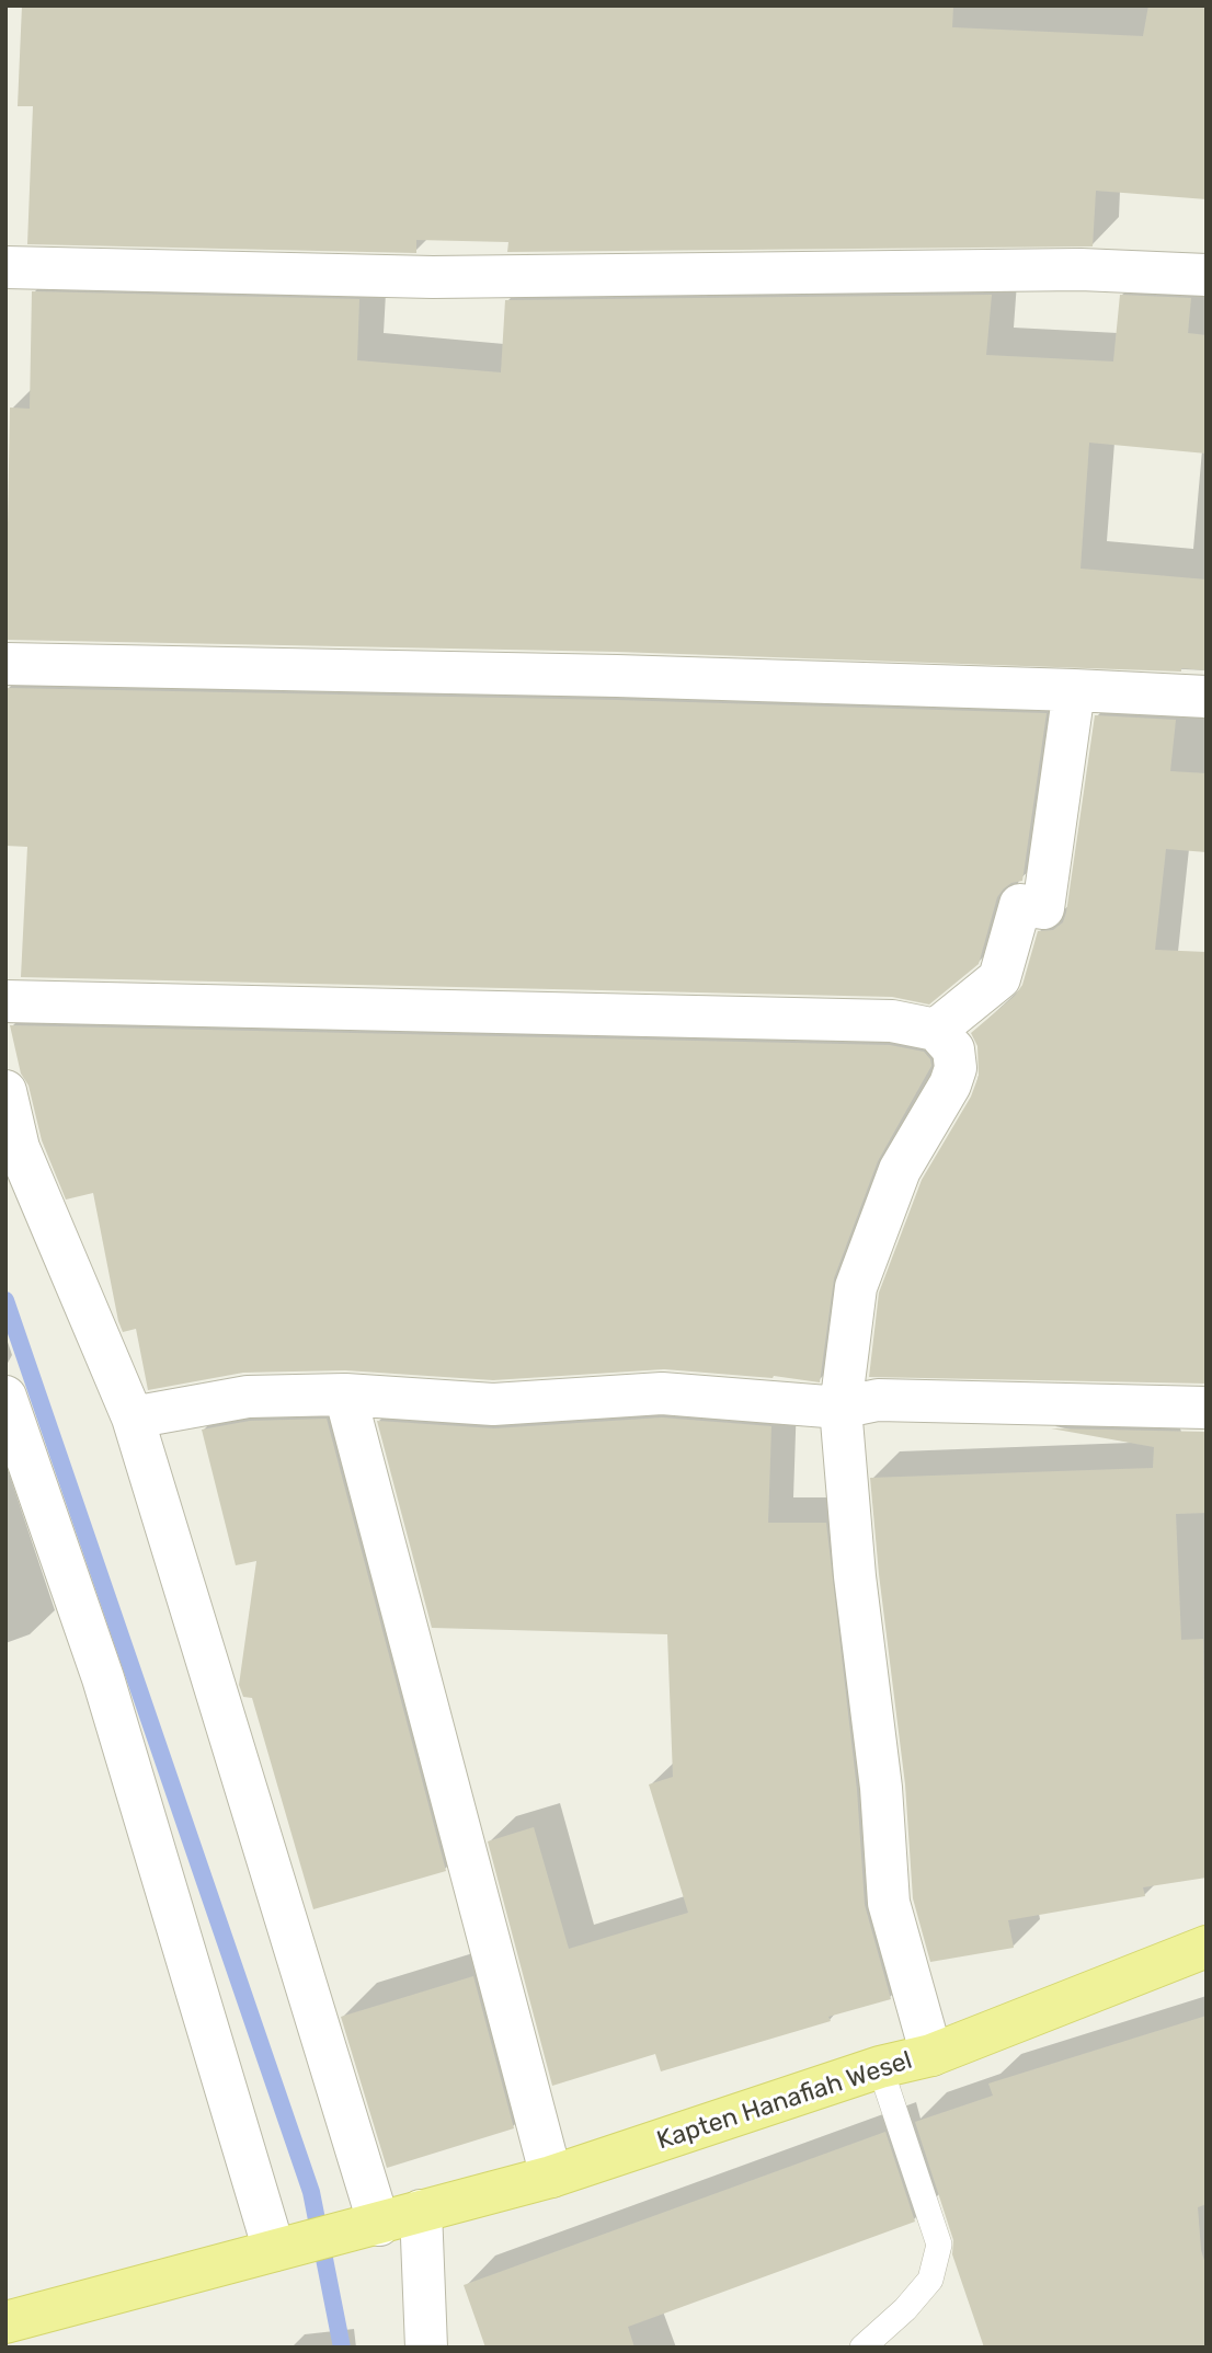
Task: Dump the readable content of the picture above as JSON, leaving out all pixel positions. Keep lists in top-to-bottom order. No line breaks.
{"streets":{"main road":["Kapten Hanafiah Wesel"]}}
